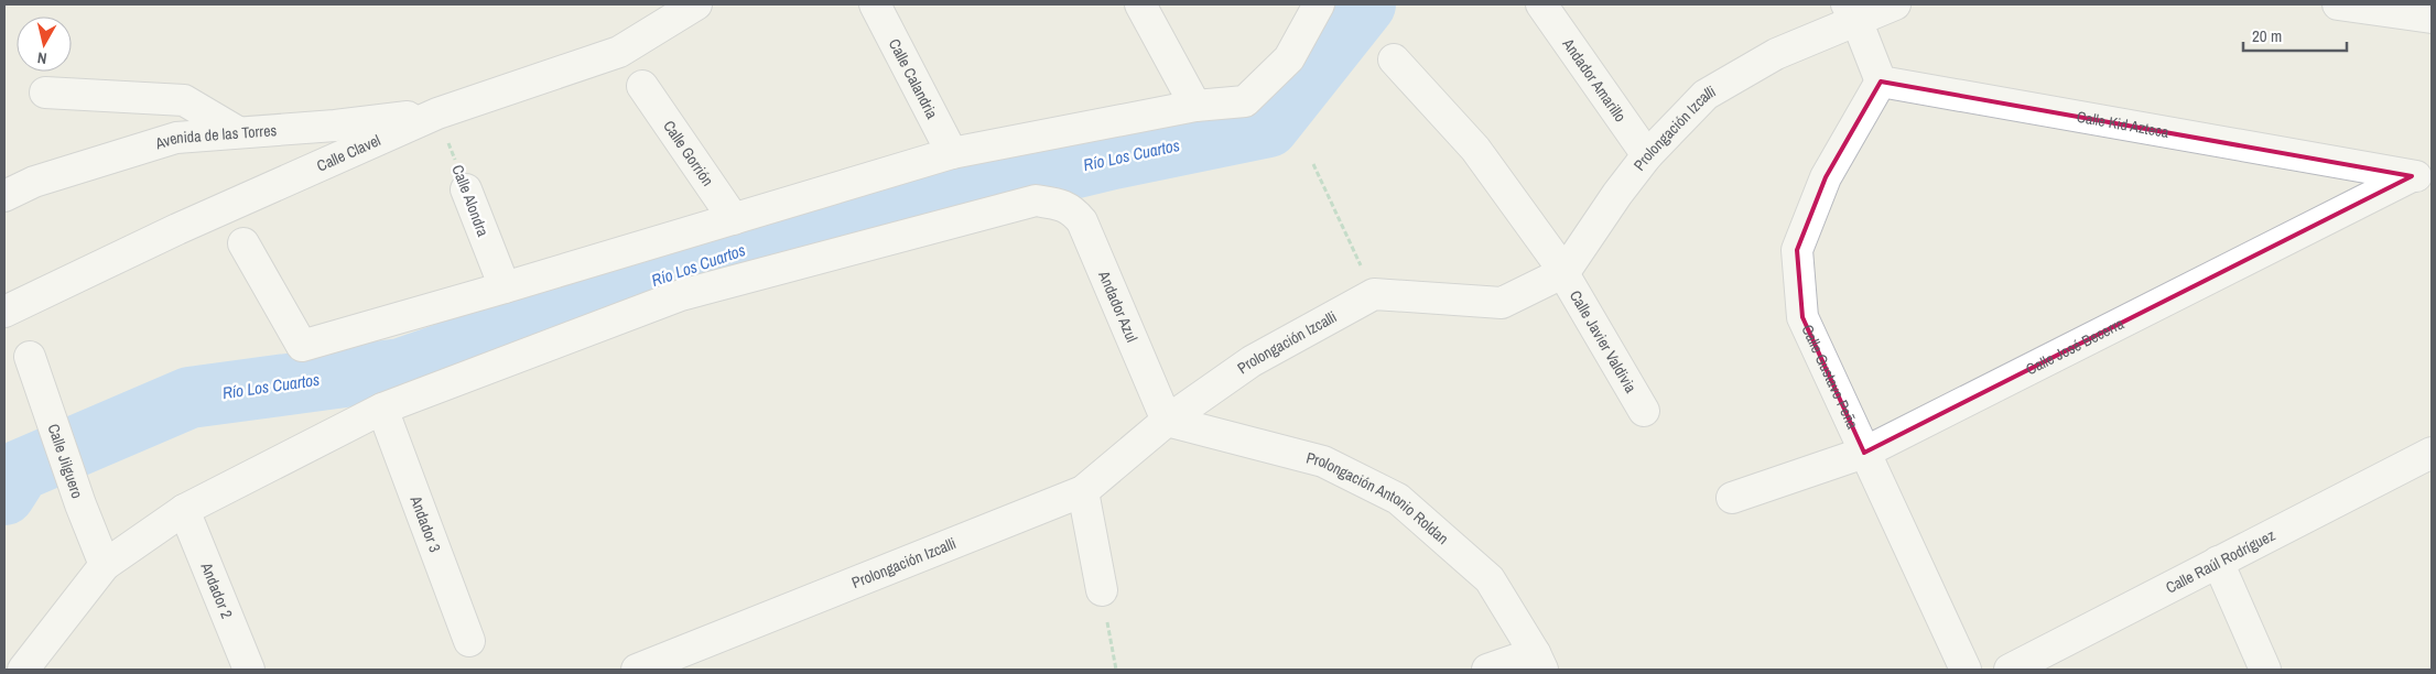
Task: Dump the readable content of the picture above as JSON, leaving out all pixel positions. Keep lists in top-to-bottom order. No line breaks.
{"streets":{"street":["Calle Calandria","Andador Amarillo","Calle Kid Azteca","Prolongación Izcalli","Avenida de las Torres","Calle Clavel","Calle Gorrión","Calle Alondra","Andador Azul","Calle Javier Valdivia","Calle José Becerra","Calle Gustavo Peña","Calle Jilguero","Prolongación Antonio Roldan","Andador 3","Calle Raúl Rodríguez","Andador 2"]},"crossings":[["Andador Amarillo","Prolongación Izcalli"],["Calle Kid Azteca","Calle José Becerra"],["Calle Kid Azteca","Calle Gustavo Peña"],["Prolongación Izcalli","Andador Azul"],["Prolongación Izcalli","Calle Javier Valdivia"],["Prolongación Izcalli","Prolongación Antonio Roldan"],["Avenida de las Torres","Calle Clavel"],["Avenida de las Torres","Calle Alondra"],["Calle Clavel","Calle Alondra"],["Andador Azul","Prolongación Antonio Roldan"],["Andador Azul","Andador 3"],["Calle José Becerra","Calle Gustavo Peña"]],"water":["Río Los Cuartos"],"scale_bar":"20 m","north":"bottom"}
